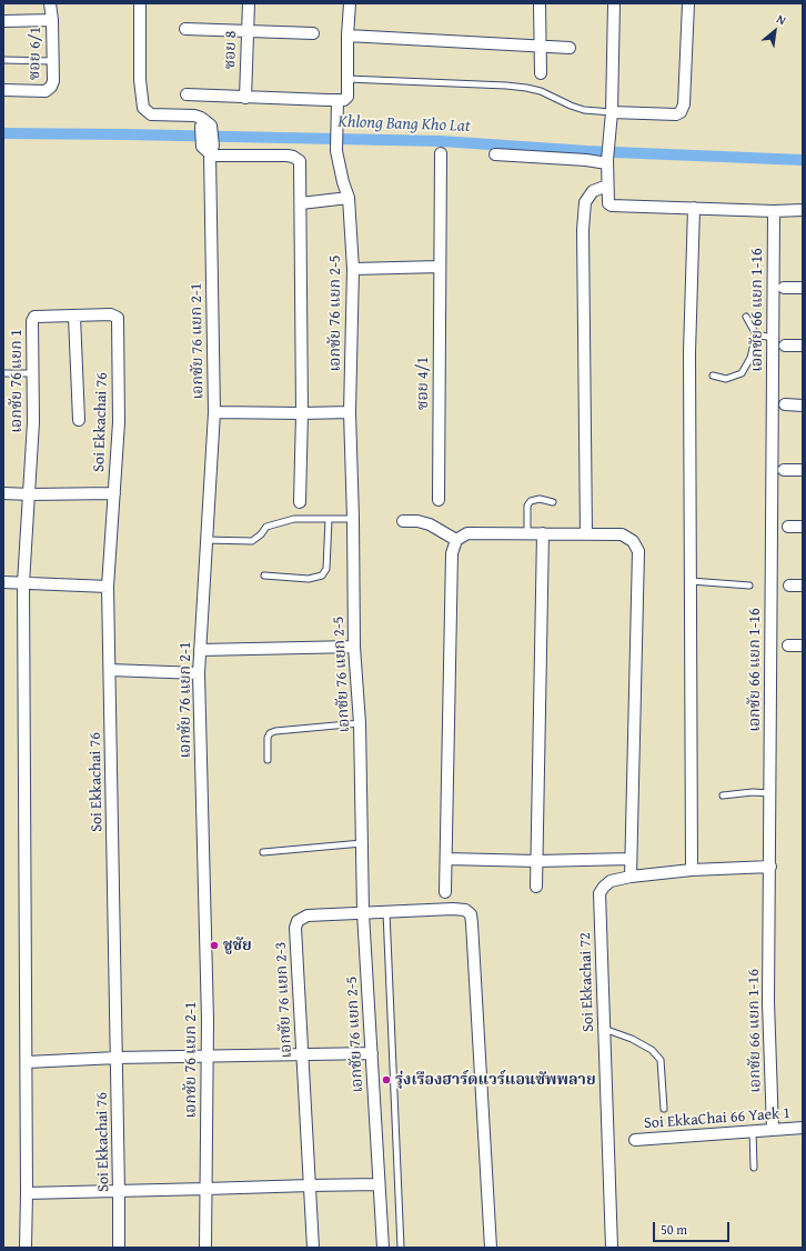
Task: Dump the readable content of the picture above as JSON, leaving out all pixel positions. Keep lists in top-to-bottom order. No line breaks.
{"streets":{"street":["ซอย 8","ซอย 6/1","เอกชัย 66 แยก 1-16","เอกชัย 76 แยก 2-5","เอกชัย 76 แยก 2-1","เอกชัย 76 แยก 1","ซอย 4/1","Soi Ekkachai 76","Soi Ekkachai 72","เอกชัย 76 แยก 2-3","Soi EkkaChai 66 Yaek 1"]},"crossings":[["เอกชัย 66 แยก 1-16","Soi Ekkachai 72"],["เอกชัย 66 แยก 1-16","Soi EkkaChai 66 Yaek 1"],["เอกชัย 76 แยก 2-5","เอกชัย 76 แยก 2-3"],["เอกชัย 76 แยก 1","Soi Ekkachai 76"]],"water":["Khlong Bang Kho Lat"],"places":["ชูชัย","รุ่งเรืองฮาร์ดแวร์แอนซัพพลาย"],"scale_bar":"50 m","north":"top right"}
